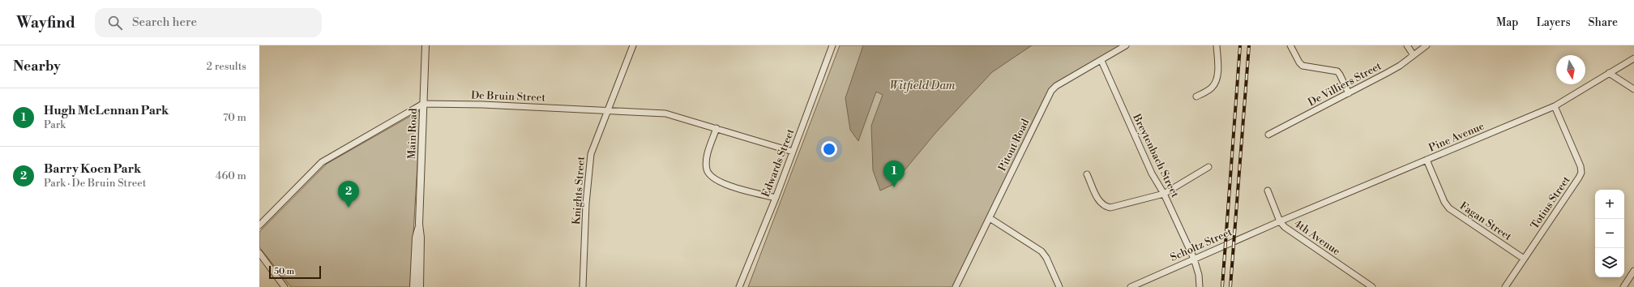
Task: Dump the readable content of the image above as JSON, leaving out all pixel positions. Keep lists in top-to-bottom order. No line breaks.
{"streets":{"street":["De Villiers Street","De Bruin Street","Main Road","Pine Avenue","Pitout Road","Breytenbach Street","Edwards Street","Knights Street","Totius Street","Fagan Street","4th Avenue","Scholtz Street"]},"crossings":[["De Bruin Street","Main Road"],["De Bruin Street","Edwards Street"],["De Bruin Street","Knights Street"],["Pine Avenue","Totius Street"],["Pine Avenue","Fagan Street"],["Pine Avenue","4th Avenue"],["Pine Avenue","Scholtz Street"],["Pitout Road","Breytenbach Street"],["Breytenbach Street","Scholtz Street"],["Totius Street","Fagan Street"],["4th Avenue","Scholtz Street"]],"water":["Witfield Dam"],"scale_bar":"50 m","north":"bottom","page":{"header":"Wayfind","search":"Search here","nav":["Map","Layers","Share"],"heading":["Nearby","2 results"],"list":[{"mark":"1","name":"Hugh McLennan Park","note":"Park","value":"70 m"},{"mark":"2","name":"Barry Koen Park","note":"Park · De Bruin Street","value":"460 m"}],"pins":["1","2"],"map_buttons":["+","−"],"scale":"50 m"}}
